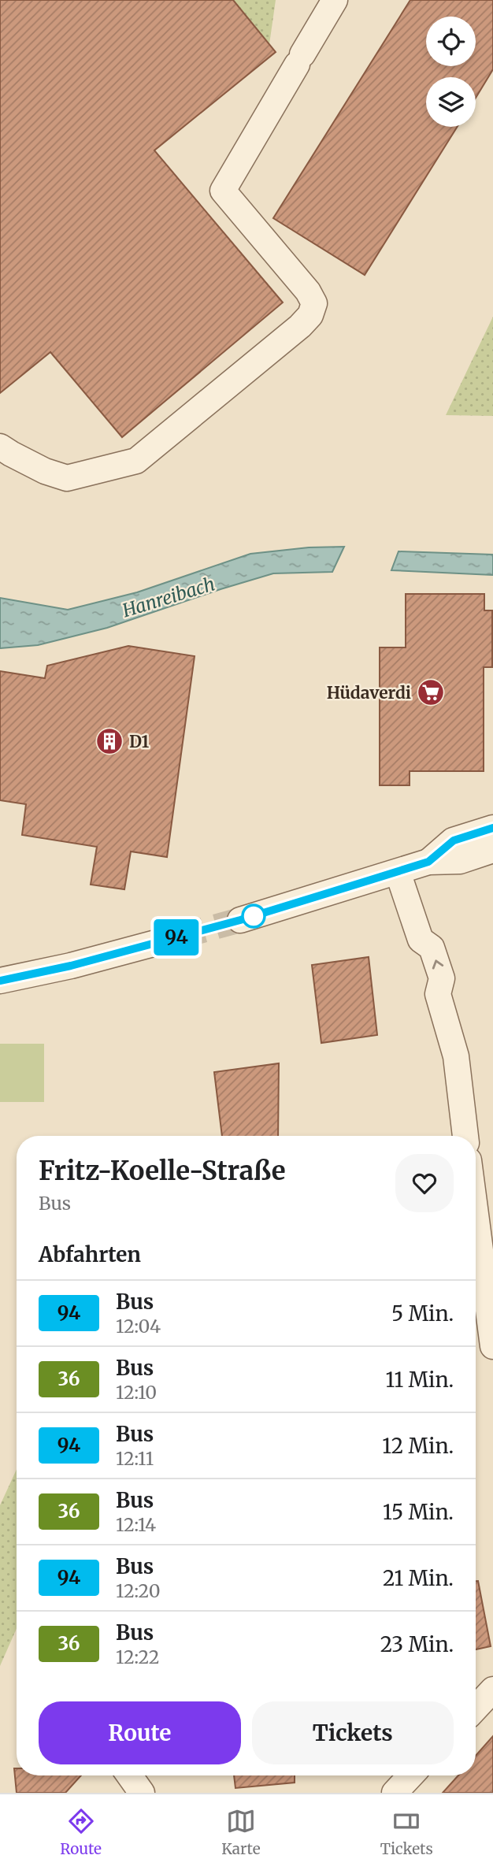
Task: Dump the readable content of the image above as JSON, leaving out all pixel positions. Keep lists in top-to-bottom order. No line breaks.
{"water":["Hanreibach"],"places":{"supermarket":["Hüdaverdi"],"building":["D1"]},"lines":["bus line 94"],"page":{"on_map":"94","heading":[["Fritz-Koelle-Straße","Bus"],"Abfahrten"],"list":[{"mark":"94","name":"Bus","note":"12:04","value":"5 Min."},{"mark":"36","name":"Bus","note":"12:10","value":"11 Min."},{"mark":"94","name":"Bus","note":"12:11","value":"12 Min."},{"mark":"36","name":"Bus","note":"12:14","value":"15 Min."},{"mark":"94","name":"Bus","note":"12:20","value":"21 Min."},{"mark":"36","name":"Bus","note":"12:22","value":"23 Min."}],"buttons":["Route","Tickets"],"tabs":["Route","Karte","Tickets"]}}
